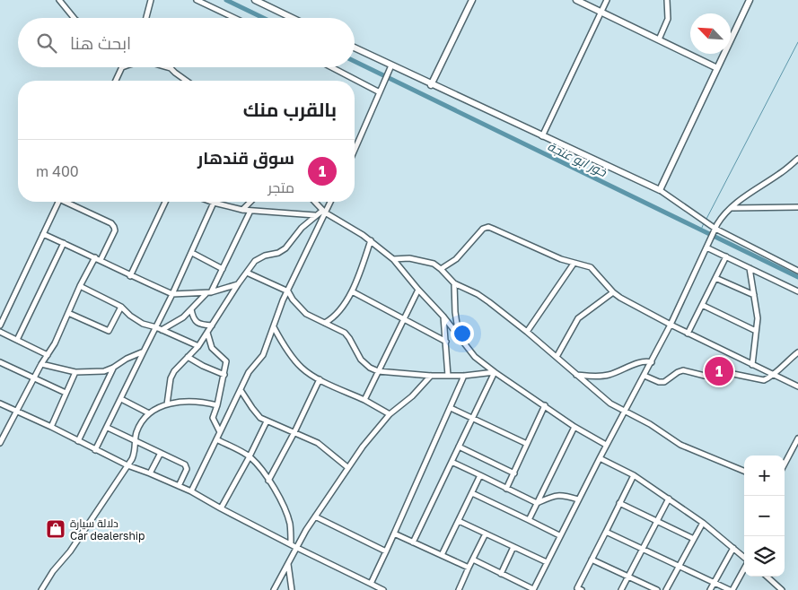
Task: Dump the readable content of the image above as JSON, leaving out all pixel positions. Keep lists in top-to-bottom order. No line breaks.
{"water":["خور ابو عنجة"],"places":{"shop":["دلالة سيارة Car dealership"]},"north":"top left","page":{"search":"ابحث هنا","heading":"بالقرب منك","list":[{"mark":"1","name":"سوق قندهار","note":"متجر","value":"400 m"}],"pins":"1","map_buttons":["+","−"]}}
